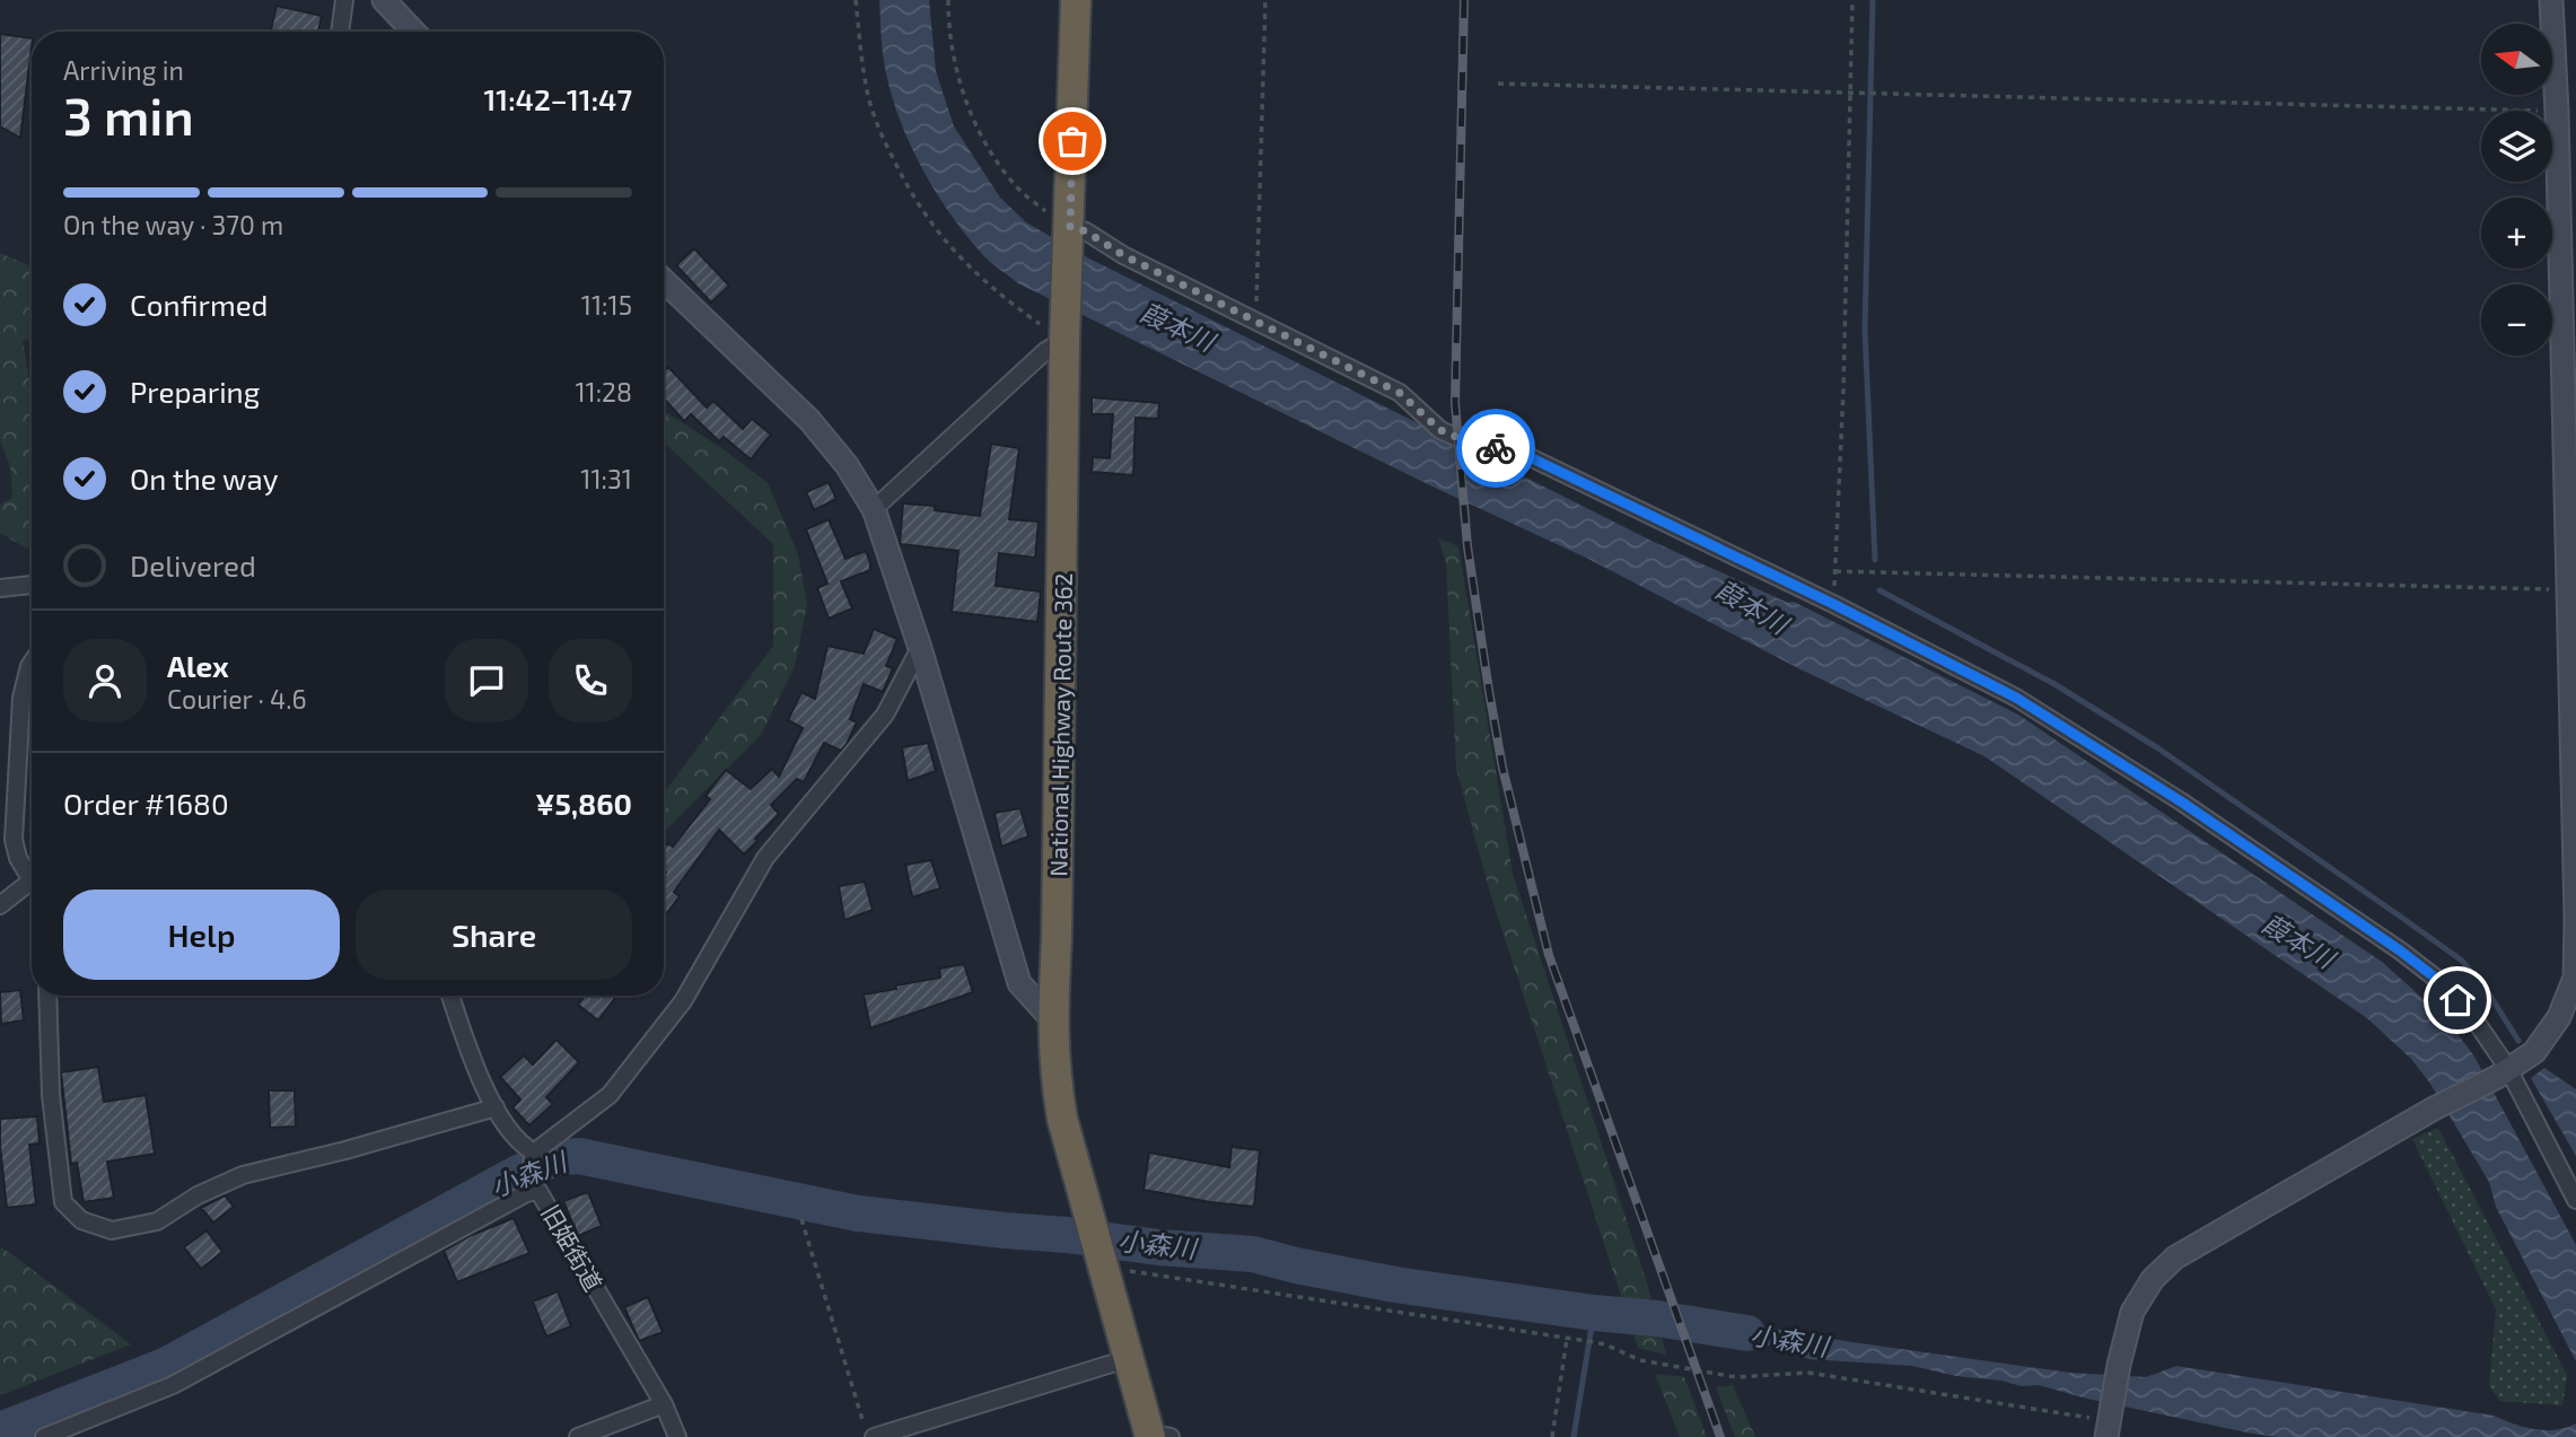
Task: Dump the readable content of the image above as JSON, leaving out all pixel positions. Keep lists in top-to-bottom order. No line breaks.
{"streets":{"highway":["National Highway Route 362"],"street":["旧姫街道"]},"water":["葭本川","小森川"],"north":"left","page":{"map_buttons":["+","−"],"heading":["3 min","Arriving in","11:42–11:47"],"panel":["Alex","Courier · 4.6","Order #1680","¥5,860"],"bar":"On the way · 370 m","list":[["Confirmed","11:15"],["Preparing","11:28"],["On the way","11:31"],"Delivered"],"buttons":["Help","Share"]}}
